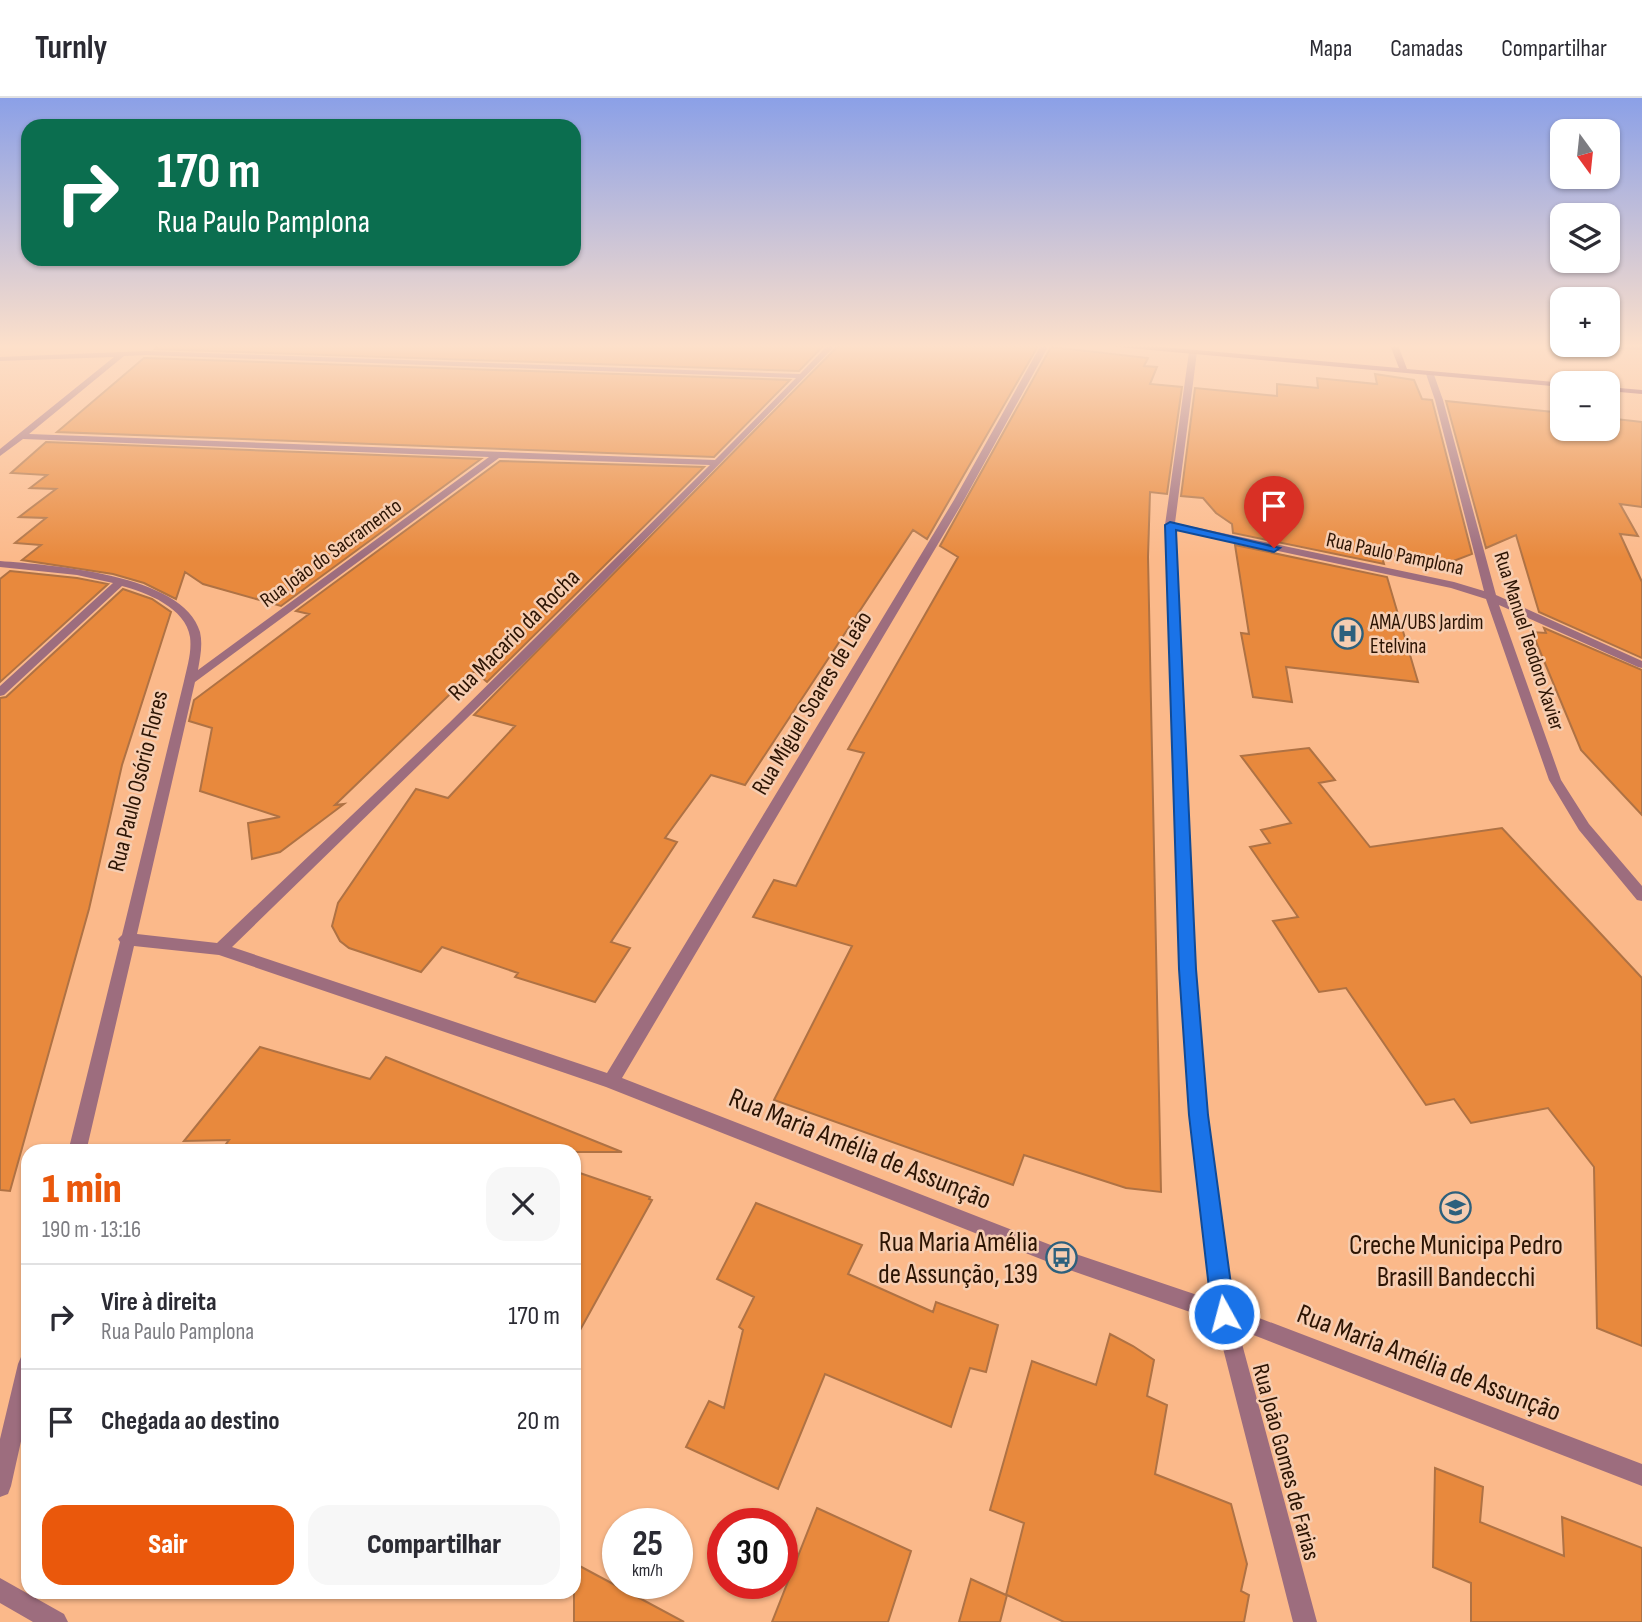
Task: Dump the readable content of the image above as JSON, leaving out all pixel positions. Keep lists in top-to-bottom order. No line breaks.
{"streets":{"street":["Rua João do Sacramento","Rua Paulo Pamplona","Rua Macario da Rocha","Rua Manuel Teodoro Xavier","Rua Miguel Soares de Leão","Rua Paulo Osório Flores","Rua Maria Amélia de Assunção","Rua João Gomes de Farias"]},"crossings":[["Rua João do Sacramento","Rua Paulo Osório Flores"],["Rua Paulo Pamplona","Rua Manuel Teodoro Xavier"],["Rua Paulo Pamplona","Rua João Gomes de Farias"],["Rua Macario da Rocha","Rua Maria Amélia de Assunção"],["Rua Miguel Soares de Leão","Rua Maria Amélia de Assunção"],["Rua Paulo Osório Flores","Rua Maria Amélia de Assunção"],["Rua Maria Amélia de Assunção","Rua João Gomes de Farias"]],"places":{"hospital":["AMA/UBS Jardim Etelvina"],"school or university":["Creche Municipa Pedro Brasill Bandecchi"],"bus stop":["Rua Maria Amélia de Assunção, 139"]},"north":"bottom","page":{"header":"Turnly","nav":["Mapa","Camadas","Compartilhar"],"map_buttons":["+","−"],"turn":["170 m","Rua Paulo Pamplona"],"heading":["1 min","190 m · 13:16"],"list":[{"name":"Vire à direita","note":"Rua Paulo Pamplona","value":"170 m"},{"name":"Chegada ao destino","value":"20 m"}],"buttons":["Sair","Compartilhar"],"speed":"25 km/h","limit":"30"}}
